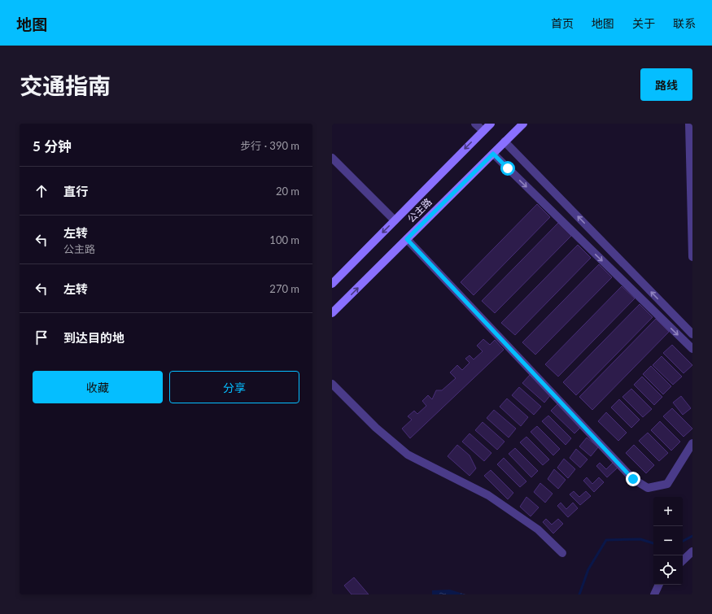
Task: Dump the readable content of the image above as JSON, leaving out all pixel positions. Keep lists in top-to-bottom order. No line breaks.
{"streets":{"main road":["公主路"]},"page":{"header":"地图","nav":["首页","地图","关于","联系"],"title":"交通指南","buttons":["路线",["收藏","分享"]],"heading":["5 分钟","步行 · 390 m"],"list":[["直行","20 m"],["左转","公主路","100 m"],["左转","270 m"],"到达目的地"],"map_buttons":["+","−"]}}
